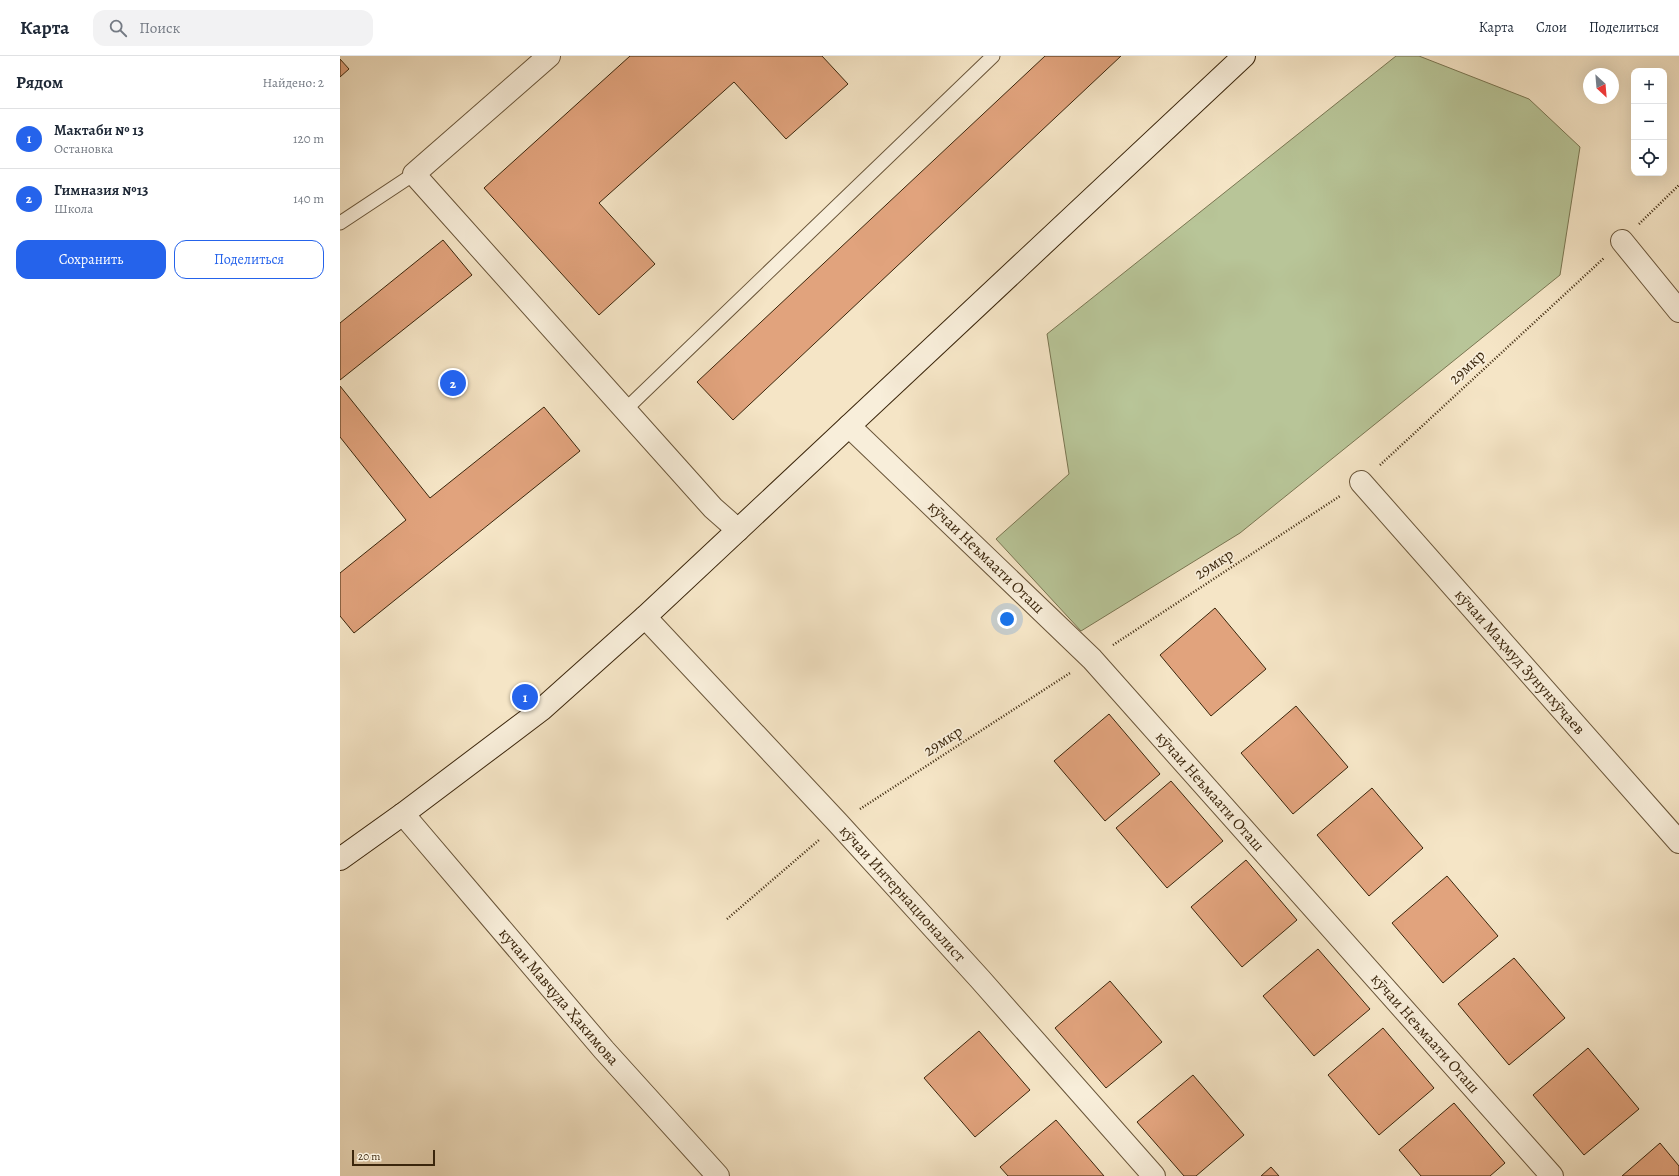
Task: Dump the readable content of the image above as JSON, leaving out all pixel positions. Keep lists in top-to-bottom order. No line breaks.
{"streets":{"street":["кӯчаи Неъмаати Оташ","кӯчаи Маҳмуд Зунунхӯҷаев","кӯчаи Интернационалист","кучаи Мавҷуда Ҳакимова"],"path":["29мкр"]},"crossings":[["29мкр","кӯчаи Неъмаати Оташ"],["29мкр","кӯчаи Маҳмуд Зунунхӯҷаев"],["29мкр","кӯчаи Интернационалист"]],"scale_bar":"20 m","north":"bottom right","page":{"header":"Карта","search":"Поиск","nav":["Карта","Слои","Поделиться"],"heading":["Рядом","Найдено: 2"],"map_buttons":["+","−"],"list":[{"mark":"1","name":"Мактаби № 13","note":"Остановка","value":"120 m"},{"mark":"2","name":"Гимназия №13","note":"Школа","value":"140 m"}],"buttons":["Сохранить","Поделиться"],"pins":["2","1"],"scale":"20 m"}}
